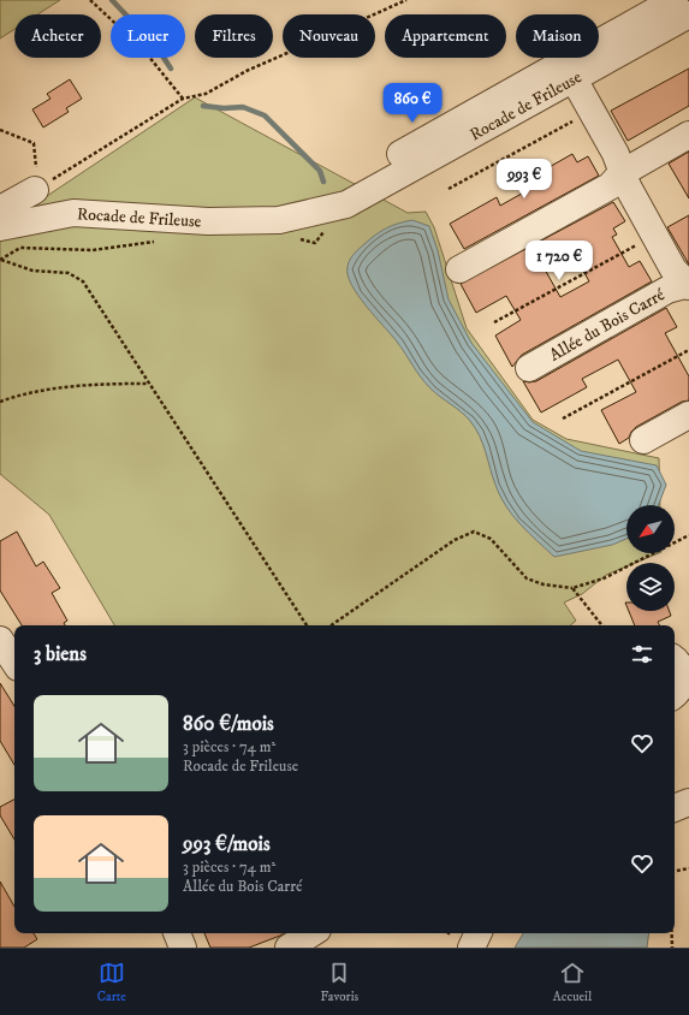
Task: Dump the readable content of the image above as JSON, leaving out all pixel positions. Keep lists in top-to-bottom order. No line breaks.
{"streets":{"street":["Rocade de Frileuse","Allée du Bois Carré"]},"crossings":[["Rocade de Frileuse","Allée du Bois Carré"]],"north":"bottom left","page":{"chip":["Acheter","Louer","Filtres","Nouveau","Appartement","Maison"],"price":["860 €","993 €","1 720 €"],"heading":"3 biens","list":[{"name":"860 €/mois","note":"3 pièces · 74 m² · Rocade de Frileuse"},{"name":"993 €/mois","note":"3 pièces · 74 m² · Allée du Bois Carré"}],"tabs":["Carte","Favoris","Accueil"]}}
